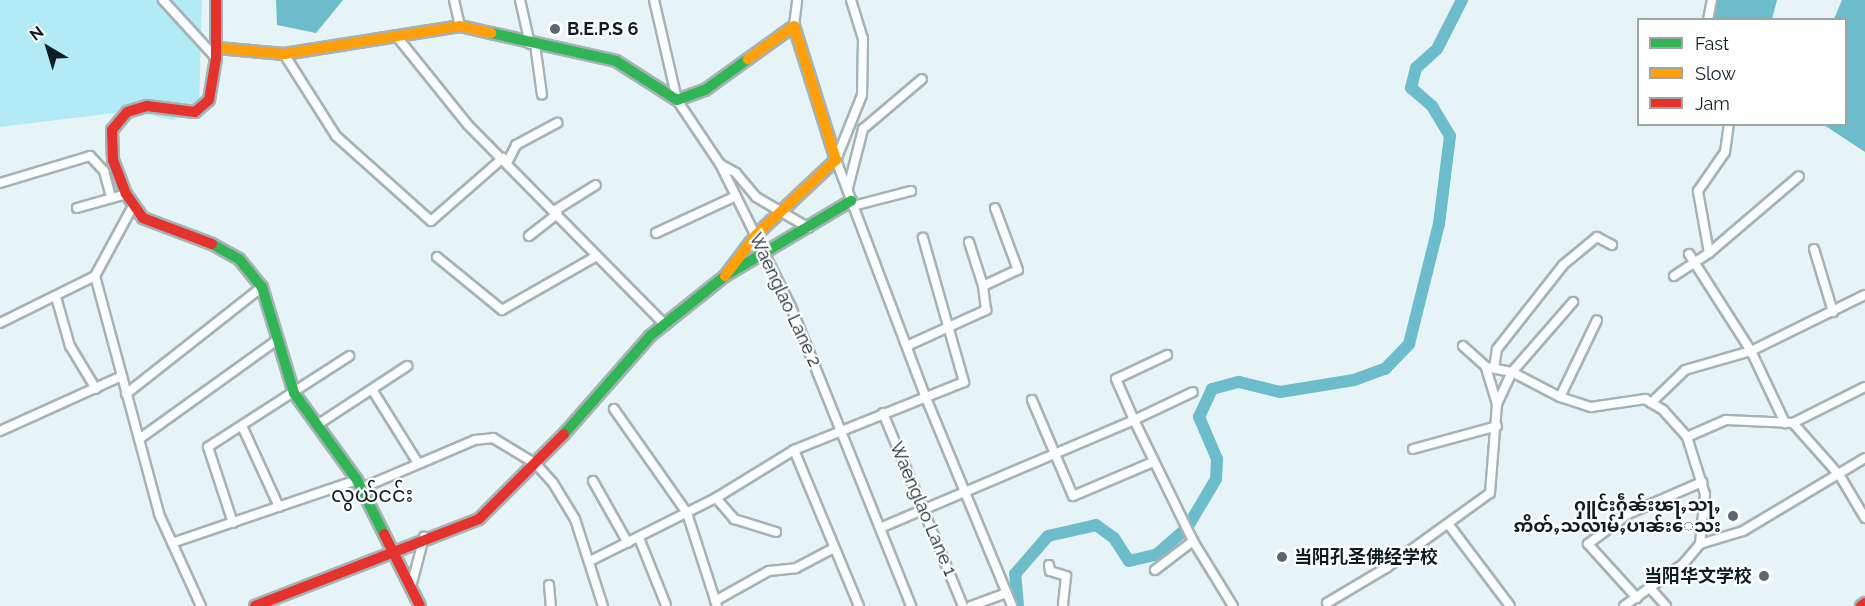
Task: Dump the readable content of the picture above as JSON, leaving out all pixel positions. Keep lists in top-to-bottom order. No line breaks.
{"streets":{"street":["Waenglao Lane 2","Waenglao Lane 1"]},"districts":["လွယ်ငင်း"],"places":["B.E.P.S 6","ႁူင်းႁဵၼ်းၽႃႇသႃႇ ဢိတ်ႇသလၢမ်ႇပၢၼ်းေသး","当阳孔圣佛经学校","当阳华文学校"],"legend":["Fast","Slow","Jam"],"north":"top left"}
